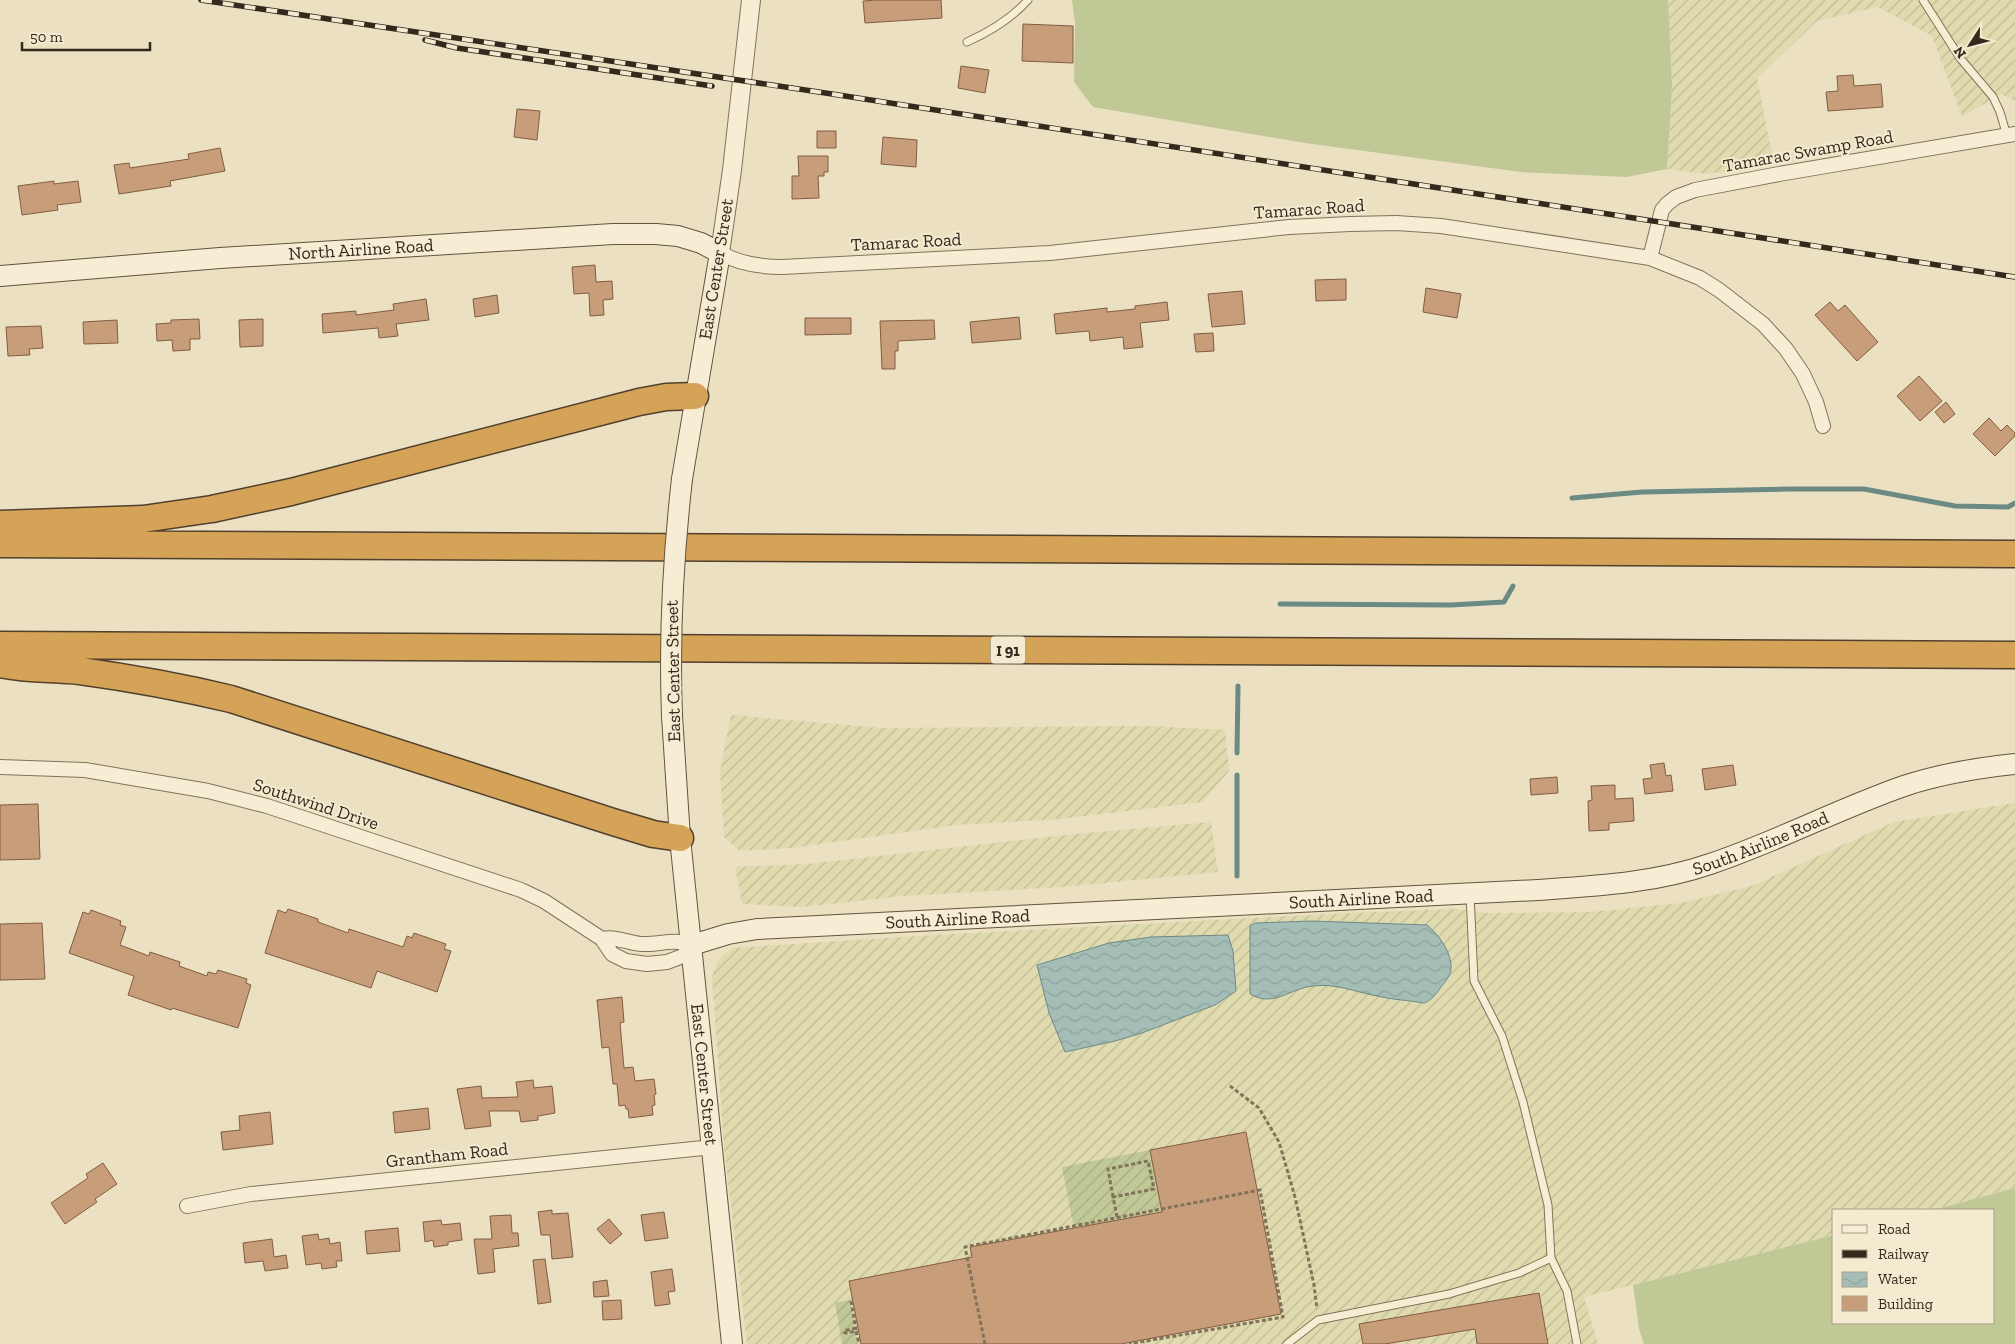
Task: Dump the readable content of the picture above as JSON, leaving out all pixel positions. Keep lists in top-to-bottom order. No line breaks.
{"streets":{"highway":["I 91"],"main road":["North Airline Road","East Center Street","South Airline Road"],"street":["Tamarac Swamp Road","Tamarac Road","Southwind Drive","Grantham Road"]},"crossings":[["Tamarac Swamp Road","Tamarac Road"],["Tamarac Road","North Airline Road"],["Tamarac Road","East Center Street"],["North Airline Road","East Center Street"],["East Center Street","Southwind Drive"],["East Center Street","South Airline Road"],["East Center Street","Grantham Road"],["Southwind Drive","South Airline Road"]],"legend":["Road","Railway","Water","Building"],"scale_bar":"50 m","north":"bottom left"}
